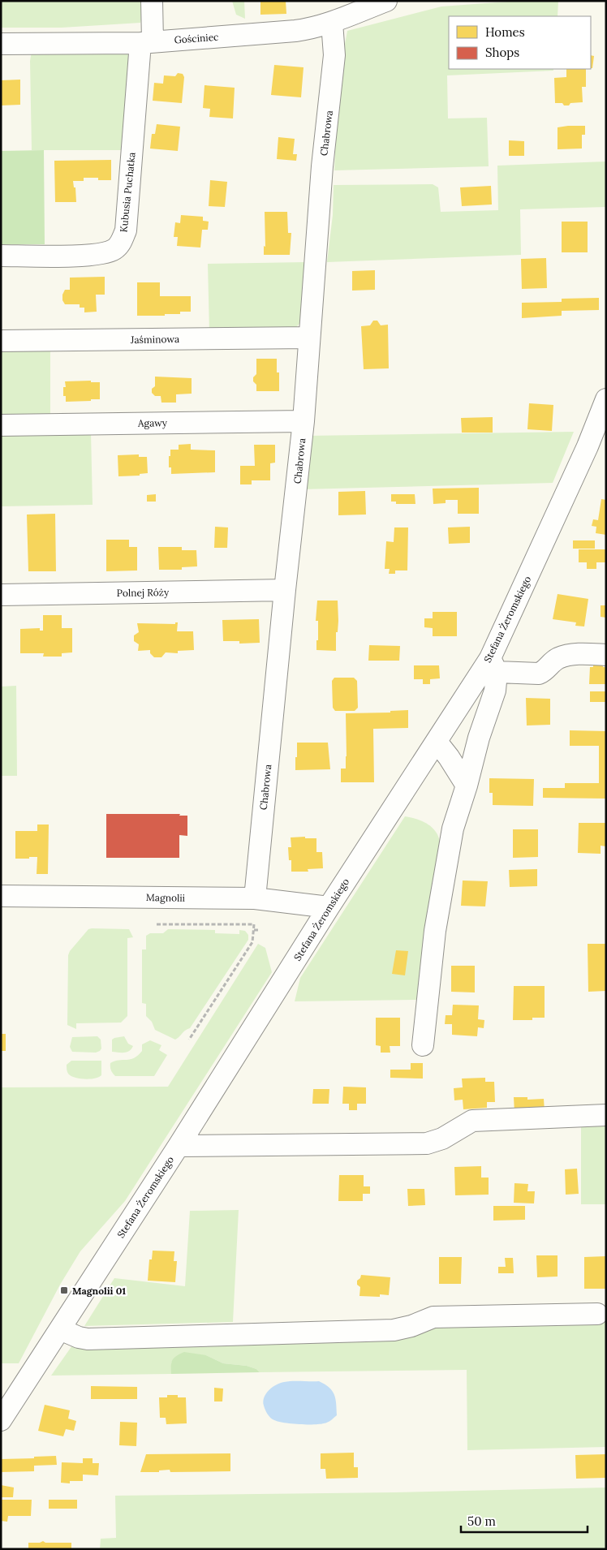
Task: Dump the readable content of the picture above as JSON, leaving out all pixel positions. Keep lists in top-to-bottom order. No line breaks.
{"streets":{"street":["Gościniec","Chabrowa","Kubusia Puchatka","Jaśminowa","Agawy","Polnej Róży","Stefana Żeromskiego","Magnolii"]},"crossings":[["Gościniec","Chabrowa"],["Gościniec","Kubusia Puchatka"],["Chabrowa","Jaśminowa"],["Chabrowa","Agawy"],["Chabrowa","Polnej Róży"],["Chabrowa","Magnolii"],["Stefana Żeromskiego","Magnolii"]],"places":{"transit":["Magnolii 01"]},"legend":["Homes","Shops"],"scale_bar":"50 m"}
